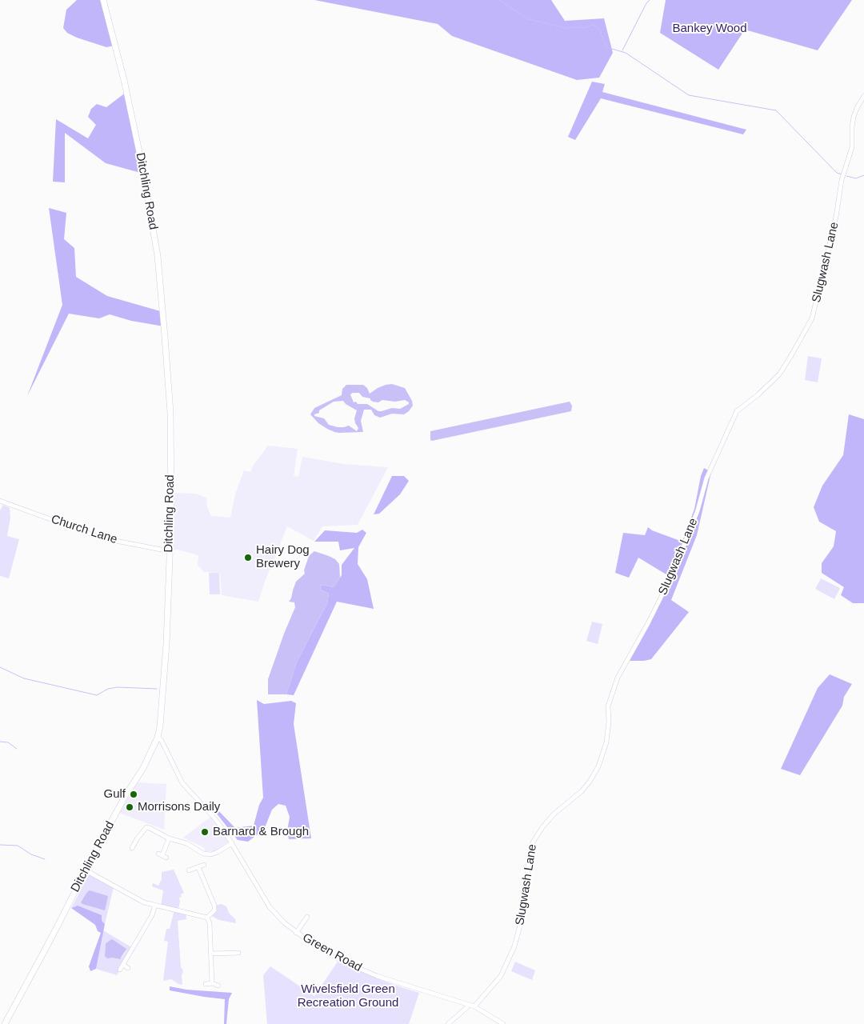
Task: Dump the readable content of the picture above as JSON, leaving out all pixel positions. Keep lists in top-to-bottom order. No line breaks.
{"streets":{"main road":["Ditchling Road"],"street":["Slugwash Lane","Church Lane","Green Road"]},"crossings":[["Ditchling Road","Church Lane"],["Ditchling Road","Green Road"],["Slugwash Lane","Green Road"]],"parks":["Bankey Wood","Wivelsfield Green Recreation Ground"],"places":["Hairy Dog Brewery","Gulf","Morrisons Daily","Barnard & Brough"]}
